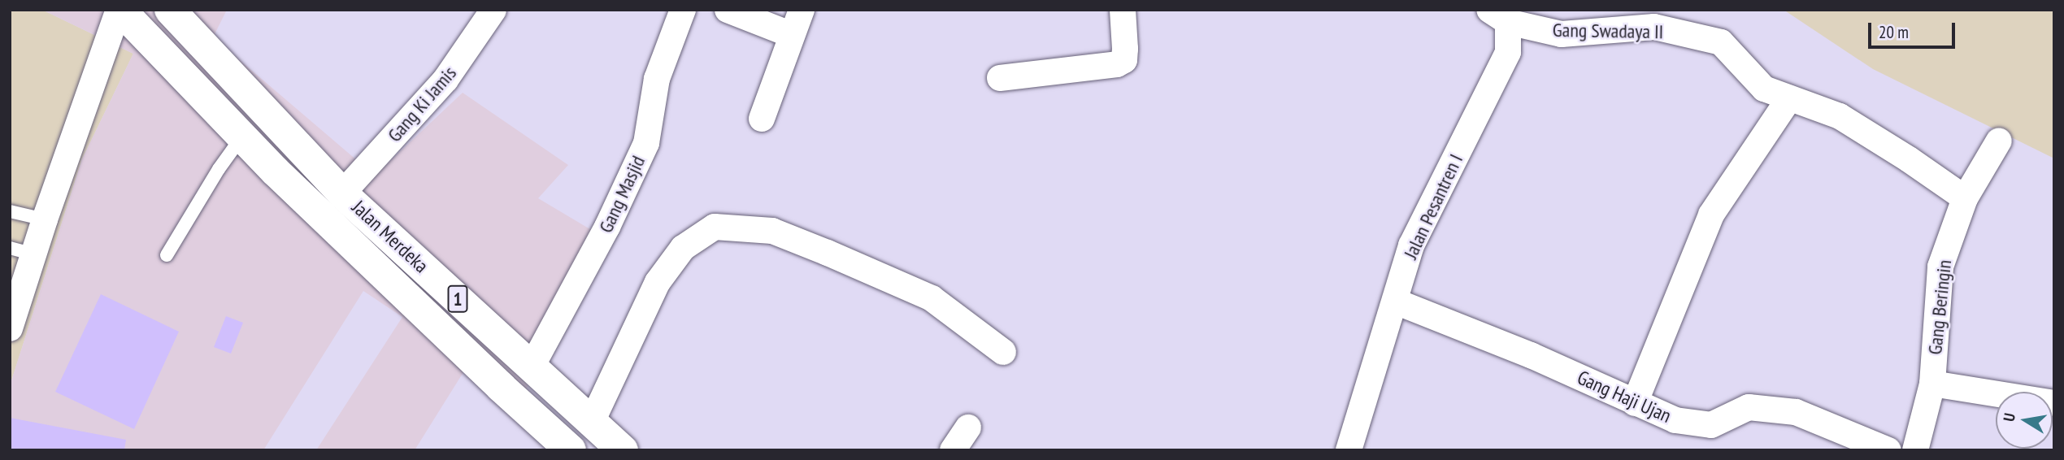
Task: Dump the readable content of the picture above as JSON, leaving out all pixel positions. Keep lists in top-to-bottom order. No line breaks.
{"streets":{"highway":["Jalan Merdeka","1"],"street":["Gang Swadaya II","Gang Ki Jamis","Gang Masjid","Jalan Pesantren I","Gang Beringin","Gang Haji Ujan"]},"crossings":[["Gang Swadaya II","Jalan Pesantren I"],["Gang Swadaya II","Gang Beringin"],["Gang Ki Jamis","Jalan Merdeka"],["Gang Masjid","Jalan Merdeka"],["Jalan Pesantren I","Gang Haji Ujan"]],"scale_bar":"20 m","north":"left"}
